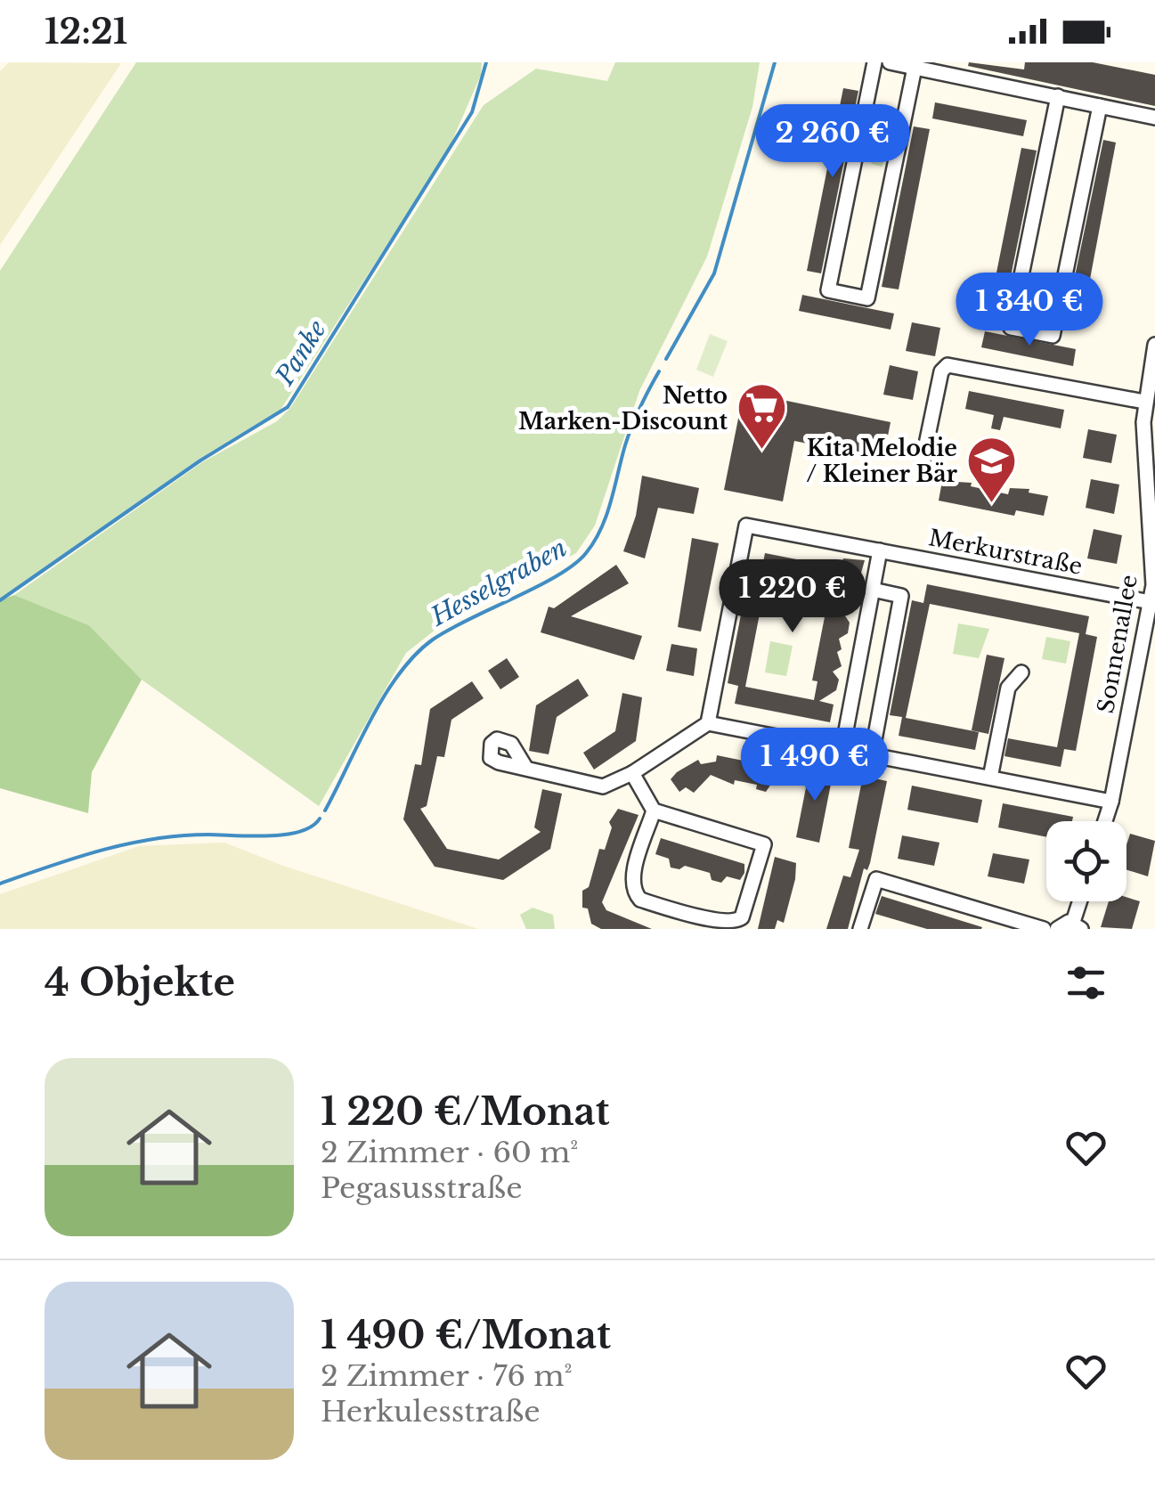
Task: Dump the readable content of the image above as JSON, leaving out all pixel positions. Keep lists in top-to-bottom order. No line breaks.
{"streets":{"street":["Merkurstraße","Sonnenallee"]},"crossings":[["Merkurstraße","Sonnenallee"]],"water":["Panke","Hesselgraben"],"places":{"supermarket":["Netto Marken-Discount"],"school or university":["Kita Melodie / Kleiner Bär"]},"page":{"status":"12:21","price":["2 260 €","1 340 €","1 220 €","1 490 €"],"heading":"4 Objekte","list":[{"name":"1 220 €/Monat","note":"2 Zimmer · 60 m² · Pegasusstraße"},{"name":"1 490 €/Monat","note":"2 Zimmer · 76 m² · Herkulesstraße"}]}}
